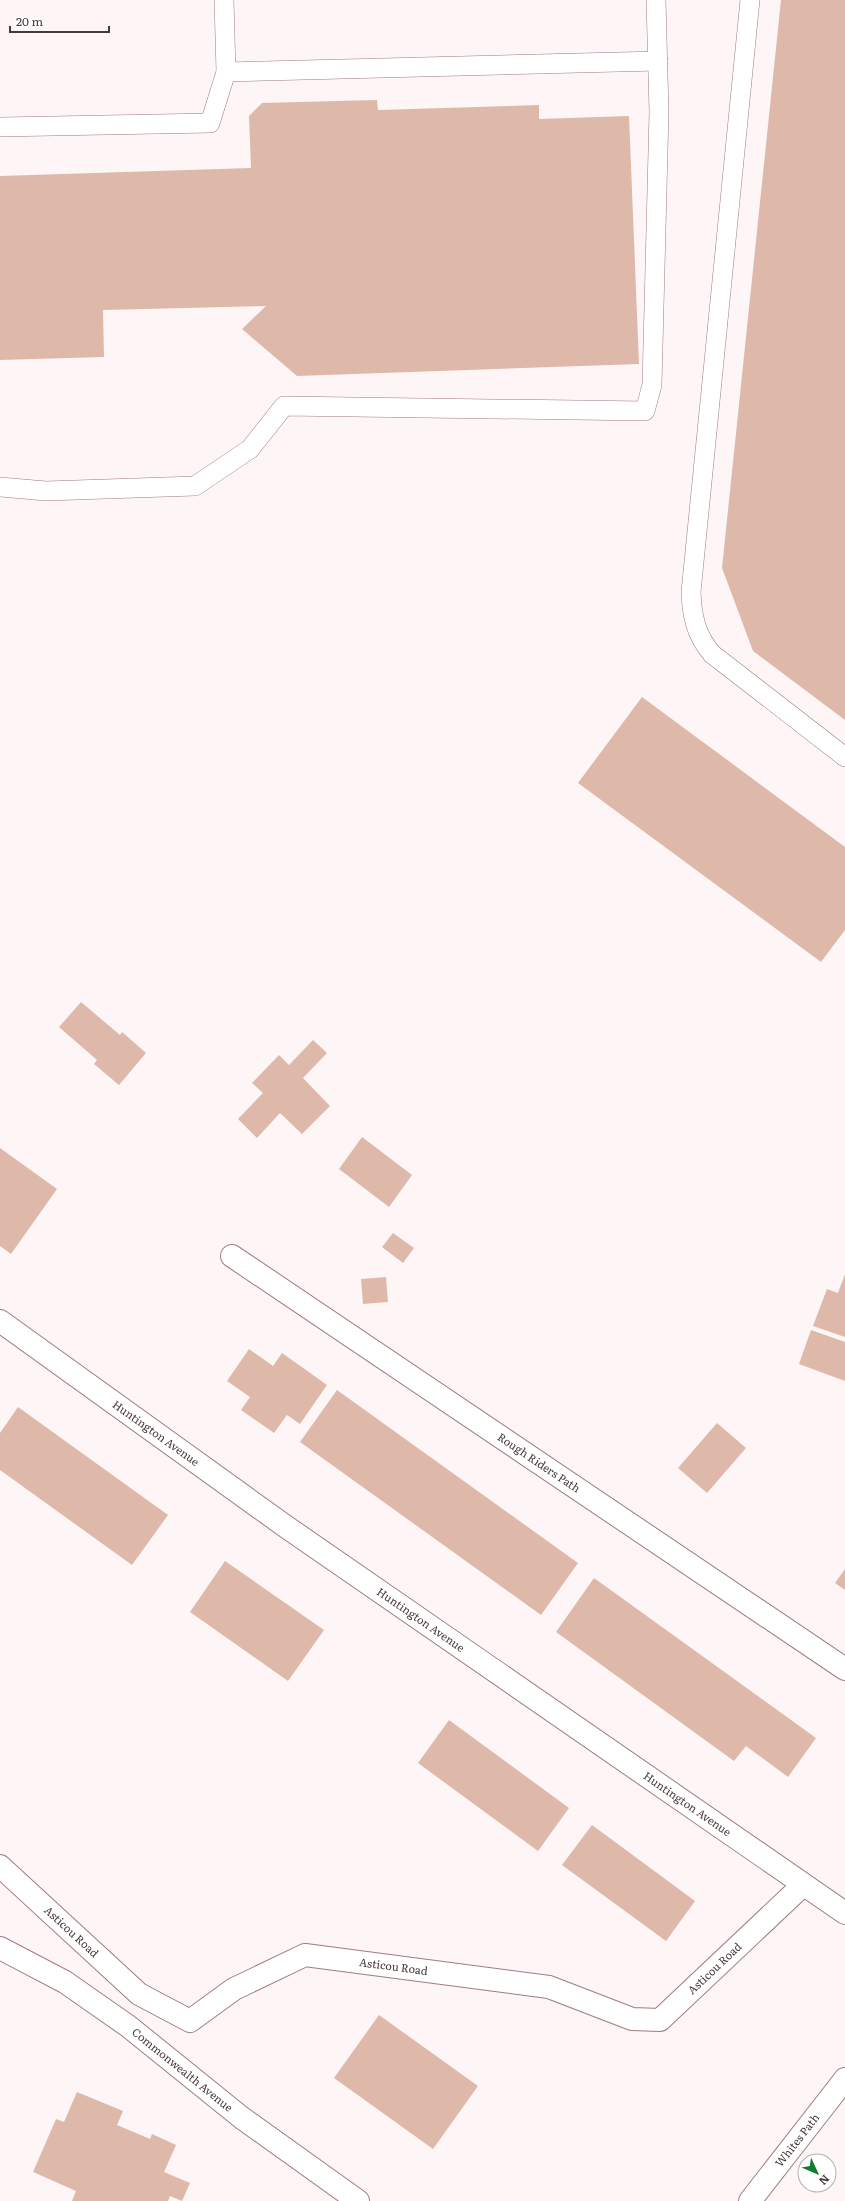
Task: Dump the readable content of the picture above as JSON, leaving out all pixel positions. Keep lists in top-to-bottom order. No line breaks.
{"streets":{"street":["Huntington Avenue","Rough Riders Path","Asticou Road","Commonwealth Avenue","Whites Path"]},"crossings":[["Huntington Avenue","Asticou Road"]],"scale_bar":"20 m","north":"bottom right"}
